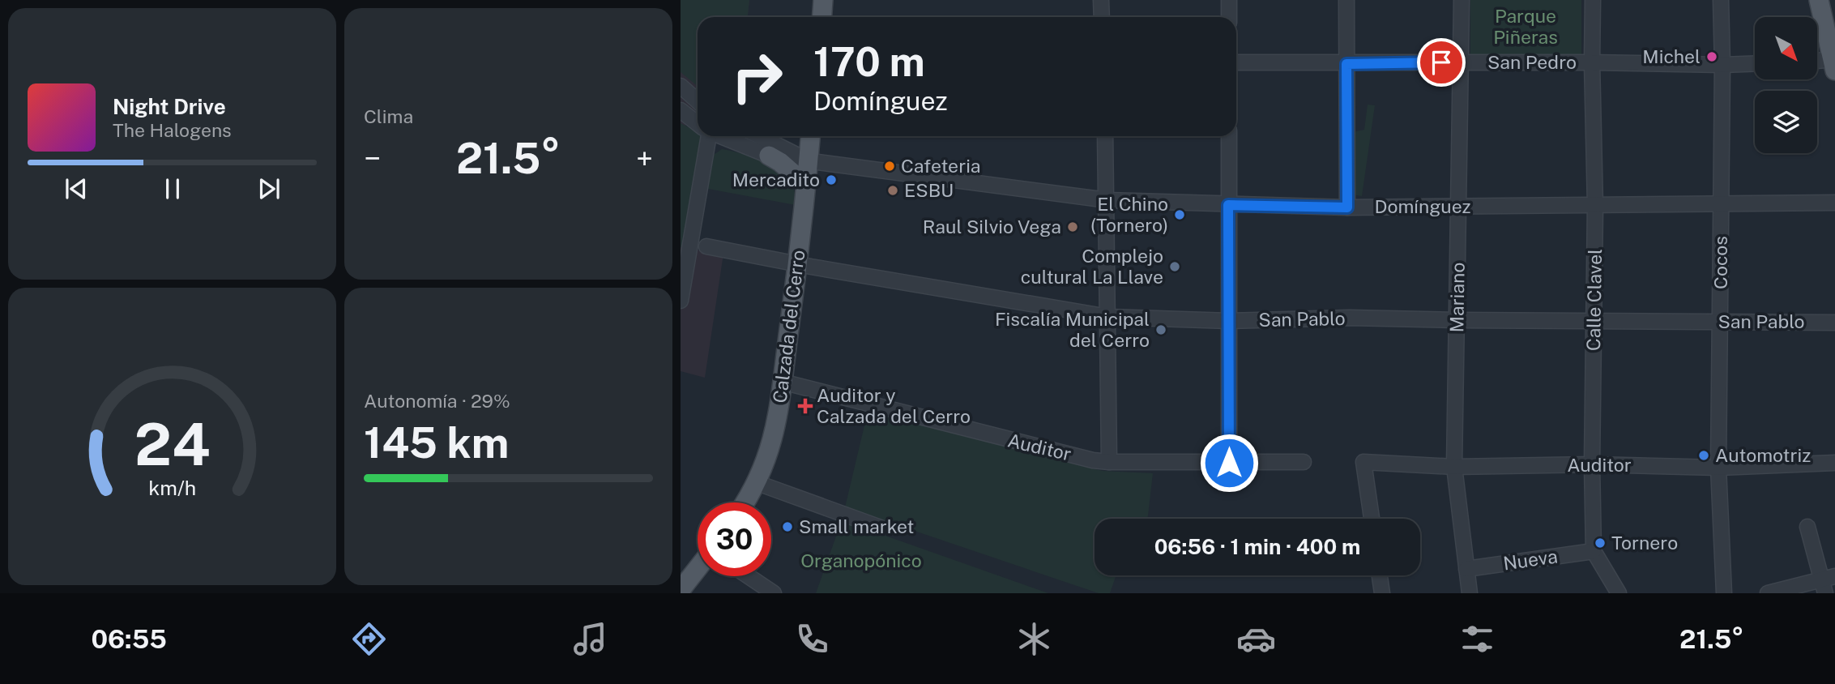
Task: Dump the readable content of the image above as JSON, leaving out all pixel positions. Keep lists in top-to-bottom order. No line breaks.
{"streets":{"main road":["Calzada del Cerro"],"street":["San Pedro","Domínguez","Cocos","Mariano","Calle Clavel","San Pablo","Auditor","Nueva"]},"crossings":[["San Pedro","Cocos"],["San Pedro","Mariano"],["San Pedro","Calle Clavel"],["Domínguez","Cocos"],["Domínguez","Mariano"],["Domínguez","Calle Clavel"],["Domínguez","Calzada del Cerro"],["Cocos","San Pablo"],["Cocos","Auditor"],["Mariano","San Pablo"],["Mariano","Auditor"],["Mariano","Nueva"],["Calle Clavel","San Pablo"],["Calle Clavel","Auditor"],["Calle Clavel","Nueva"],["San Pablo","Calzada del Cerro"],["Calzada del Cerro","Auditor"]],"parks":["Parque Piñeras","Organopónico"],"places":{"other":["Michel","Cafeteria","Mercadito","ESBU","El Chino (Tornero)","Raul Silvio Vega","Complejo cultural La Llave","Fiscalía Municipal del Cerro","Automotriz","Small market","Tornero"],"health":["Auditor y Calzada del Cerro"]},"north":"bottom right","page":{"tile":["Clima",["Autonomía · 29%","145 km"]],"turn":["170 m","Domínguez"],"song":["Night Drive","The Halogens"],"heat":["−","21.5°","+"],"limit":"30","trip":"06:56 · 1 min · 400 m","tabs":["06:55","21.5°"],"gauge":["24","km/h"]}}
